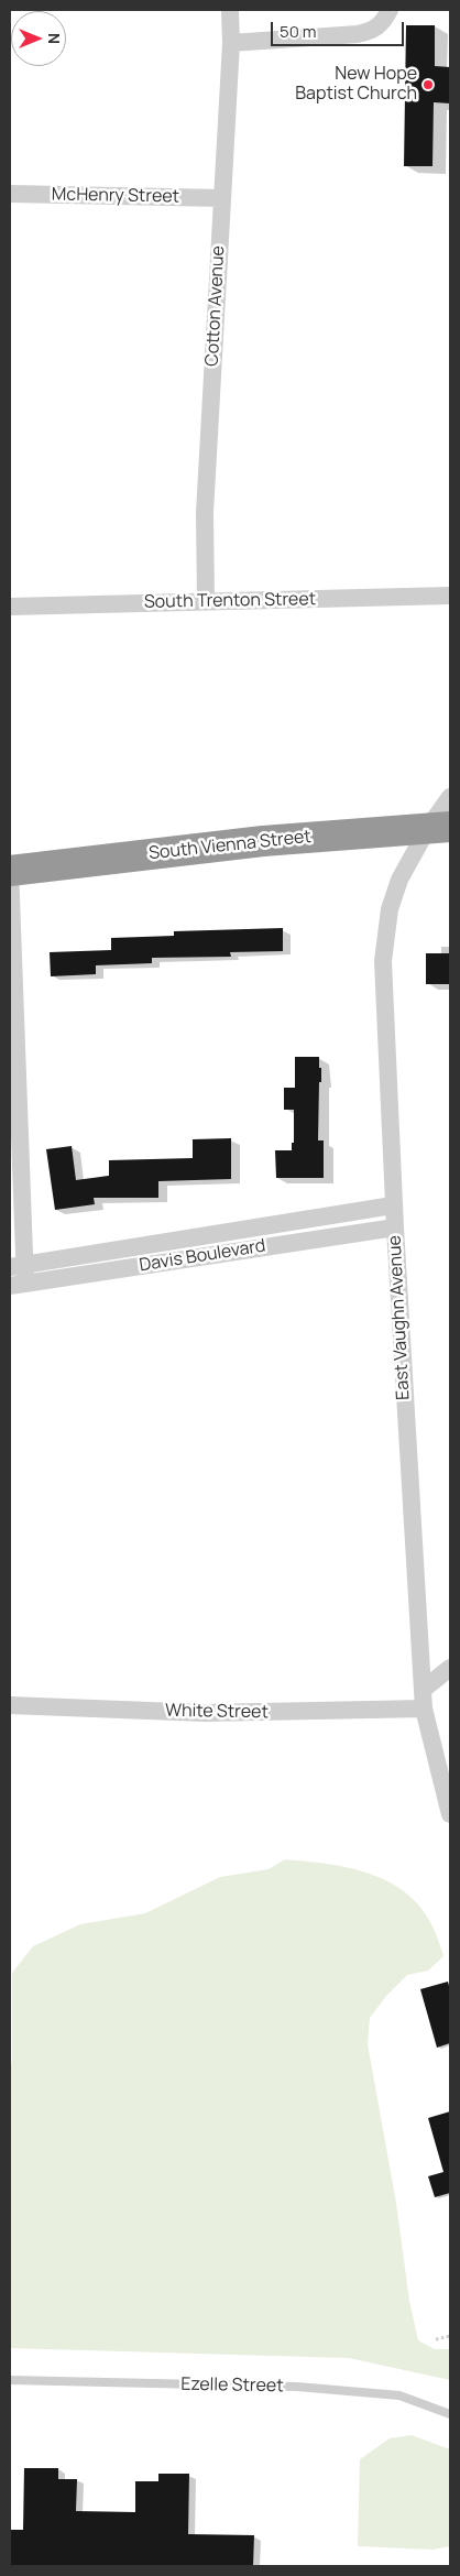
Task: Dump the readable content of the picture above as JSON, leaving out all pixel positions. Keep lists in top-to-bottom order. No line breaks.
{"streets":{"highway":["South Vienna Street"],"street":["McHenry Street","Cotton Avenue","South Trenton Street","Davis Boulevard","East Vaughn Avenue","White Street"],"lane":["Ezelle Street"]},"crossings":[["McHenry Street","Cotton Avenue"],["Cotton Avenue","South Trenton Street"],["South Vienna Street","East Vaughn Avenue"],["Davis Boulevard","East Vaughn Avenue"],["East Vaughn Avenue","White Street"]],"places":["New Hope Baptist Church"],"scale_bar":"50 m","north":"right"}
